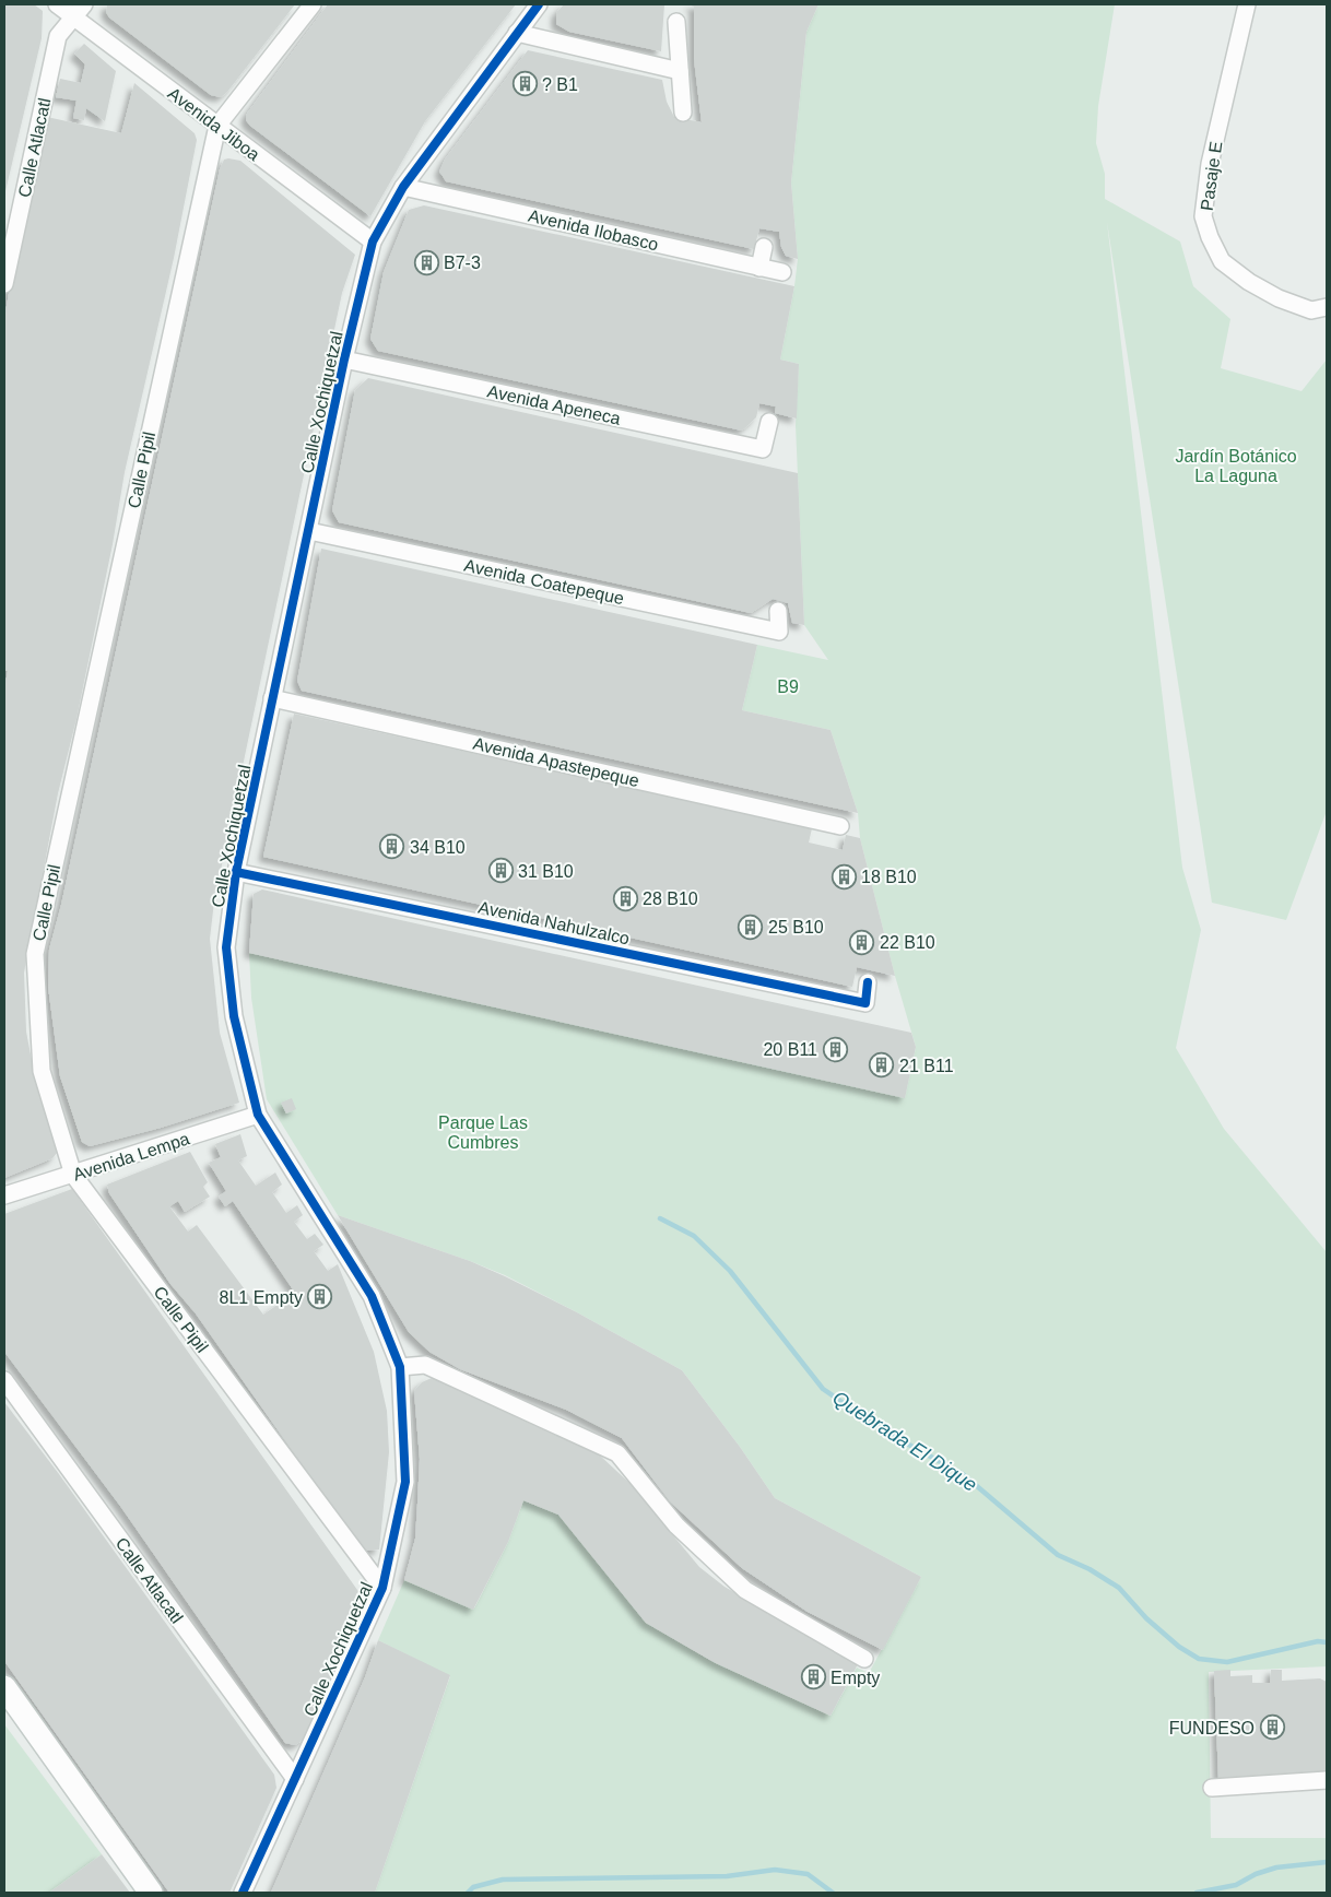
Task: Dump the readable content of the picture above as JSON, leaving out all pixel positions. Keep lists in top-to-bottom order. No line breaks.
{"streets":{"street":["Avenida Jiboa","Calle Atlacatl","Pasaje E","Avenida Ilobasco","Calle Xochiquetzal","Avenida Apeneca","Calle Pipil","Avenida Coatepeque","Avenida Apastepeque","Avenida Nahulzalco","Avenida Lempa"]},"crossings":[["Avenida Jiboa","Calle Atlacatl"],["Avenida Jiboa","Calle Xochiquetzal"],["Avenida Jiboa","Calle Pipil"],["Calle Atlacatl","Calle Xochiquetzal"],["Avenida Ilobasco","Calle Xochiquetzal"],["Calle Xochiquetzal","Avenida Apeneca"],["Calle Xochiquetzal","Calle Pipil"],["Calle Xochiquetzal","Avenida Coatepeque"],["Calle Xochiquetzal","Avenida Apastepeque"],["Calle Xochiquetzal","Avenida Nahulzalco"],["Calle Xochiquetzal","Avenida Lempa"],["Calle Pipil","Avenida Lempa"]],"water":["Quebrada El Dique"],"parks":["Jardín Botánico La Laguna","B9","Parque Las Cumbres"],"places":{"building":["? B1","B7-3","34 B10","31 B10","18 B10","28 B10","25 B10","22 B10","20 B11","21 B11","8L1 Empty","Empty","FUNDESO"]}}
